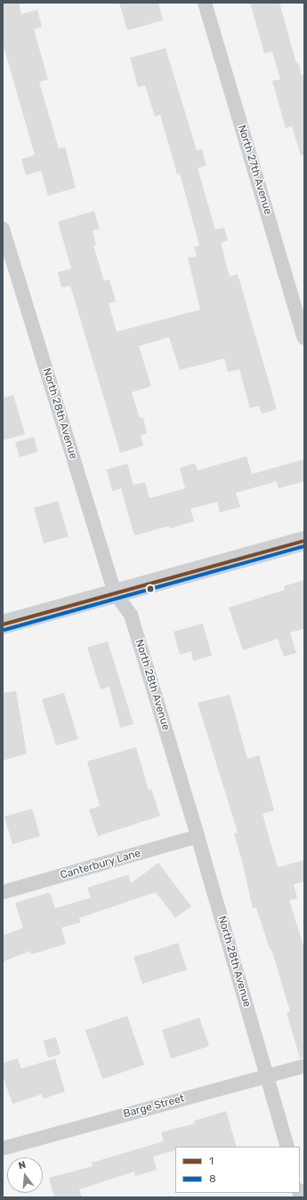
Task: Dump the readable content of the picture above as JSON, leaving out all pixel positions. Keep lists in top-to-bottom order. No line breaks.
{"streets":{"street":["North 27th Avenue","North 28th Avenue","Canterbury Lane","Barge Street"]},"crossings":[["North 28th Avenue","Canterbury Lane"],["North 28th Avenue","Barge Street"]],"lines":["transit line 1","transit line 8"],"legend":["1","8"],"north":"top"}
